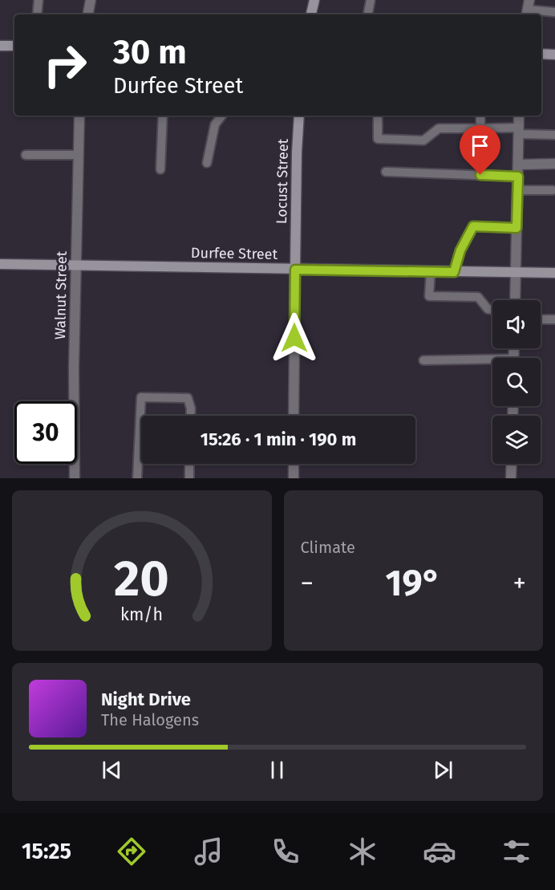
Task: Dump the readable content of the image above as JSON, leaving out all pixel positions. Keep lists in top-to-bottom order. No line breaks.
{"streets":{"main road":["Locust Street","Durfee Street"],"street":["Walnut Street"]},"crossings":[["Locust Street","Durfee Street"],["Durfee Street","Walnut Street"]],"page":{"turn":["30 m","Durfee Street"],"limit":"30","trip":"15:26 · 1 min · 190 m","tile":"Climate","heat":["−","19°","+"],"song":["Night Drive","The Halogens"],"tabs":"15:25","gauge":["20","km/h"]}}
